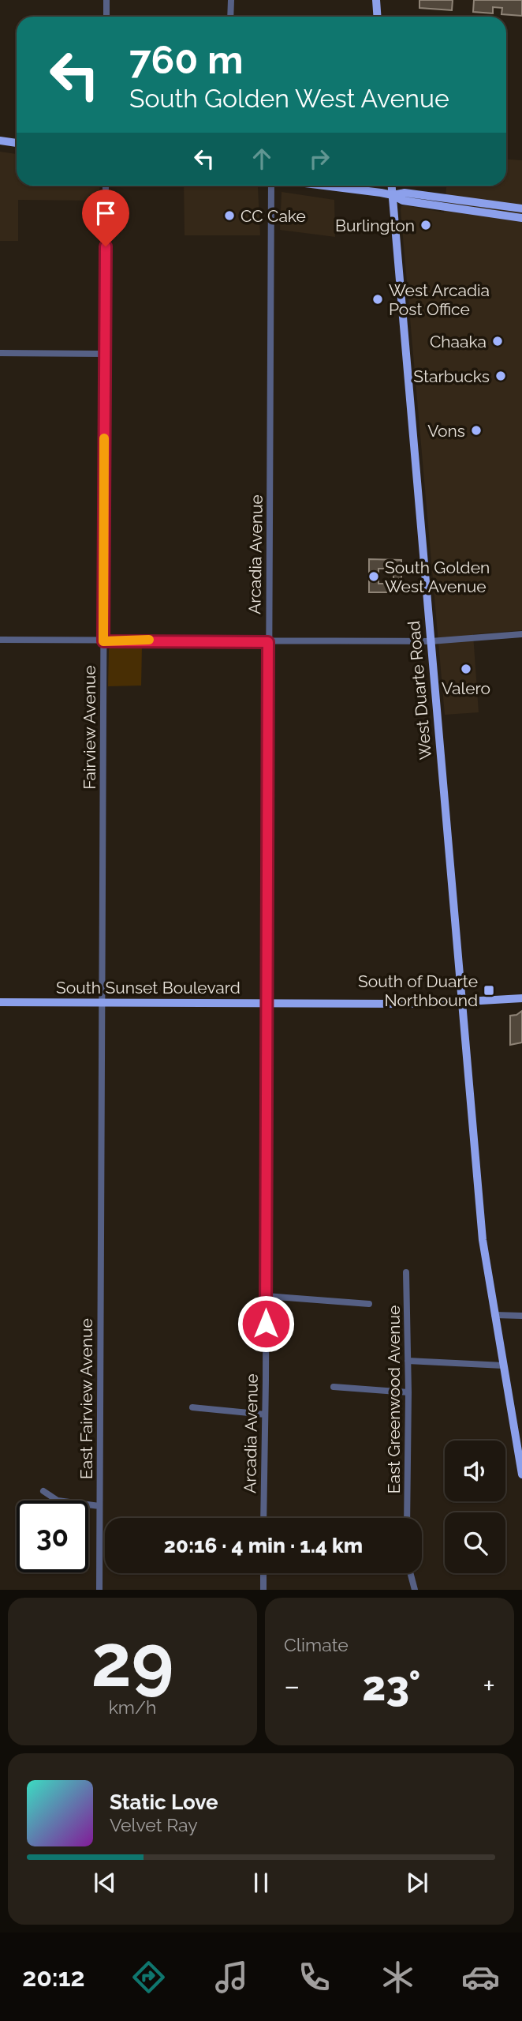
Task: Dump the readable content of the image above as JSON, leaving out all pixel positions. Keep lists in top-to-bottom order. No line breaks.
{"streets":{"main road":["West Duarte Road","South Sunset Boulevard"],"street":["Arcadia Avenue","Fairview Avenue","East Fairview Avenue","East Greenwood Avenue"]},"crossings":[["Arcadia Avenue","South Sunset Boulevard"],["West Duarte Road","South Sunset Boulevard"],["Fairview Avenue","South Sunset Boulevard"],["Fairview Avenue","East Fairview Avenue"]],"places":{"other":["CC Cake","Burlington","West Arcadia Post Office","Chaaka","Starbucks","Vons","South Golden West Avenue","Valero"],"transit":["South of Duarte Northbound"]},"page":{"turn":["760 m","South Golden West Avenue"],"limit":"30","trip":"20:16 · 4 min · 1.4 km","tile":[["29","km/h"],"Climate"],"heat":["−","23°","+"],"song":["Static Love","Velvet Ray"],"tabs":"20:12"}}
